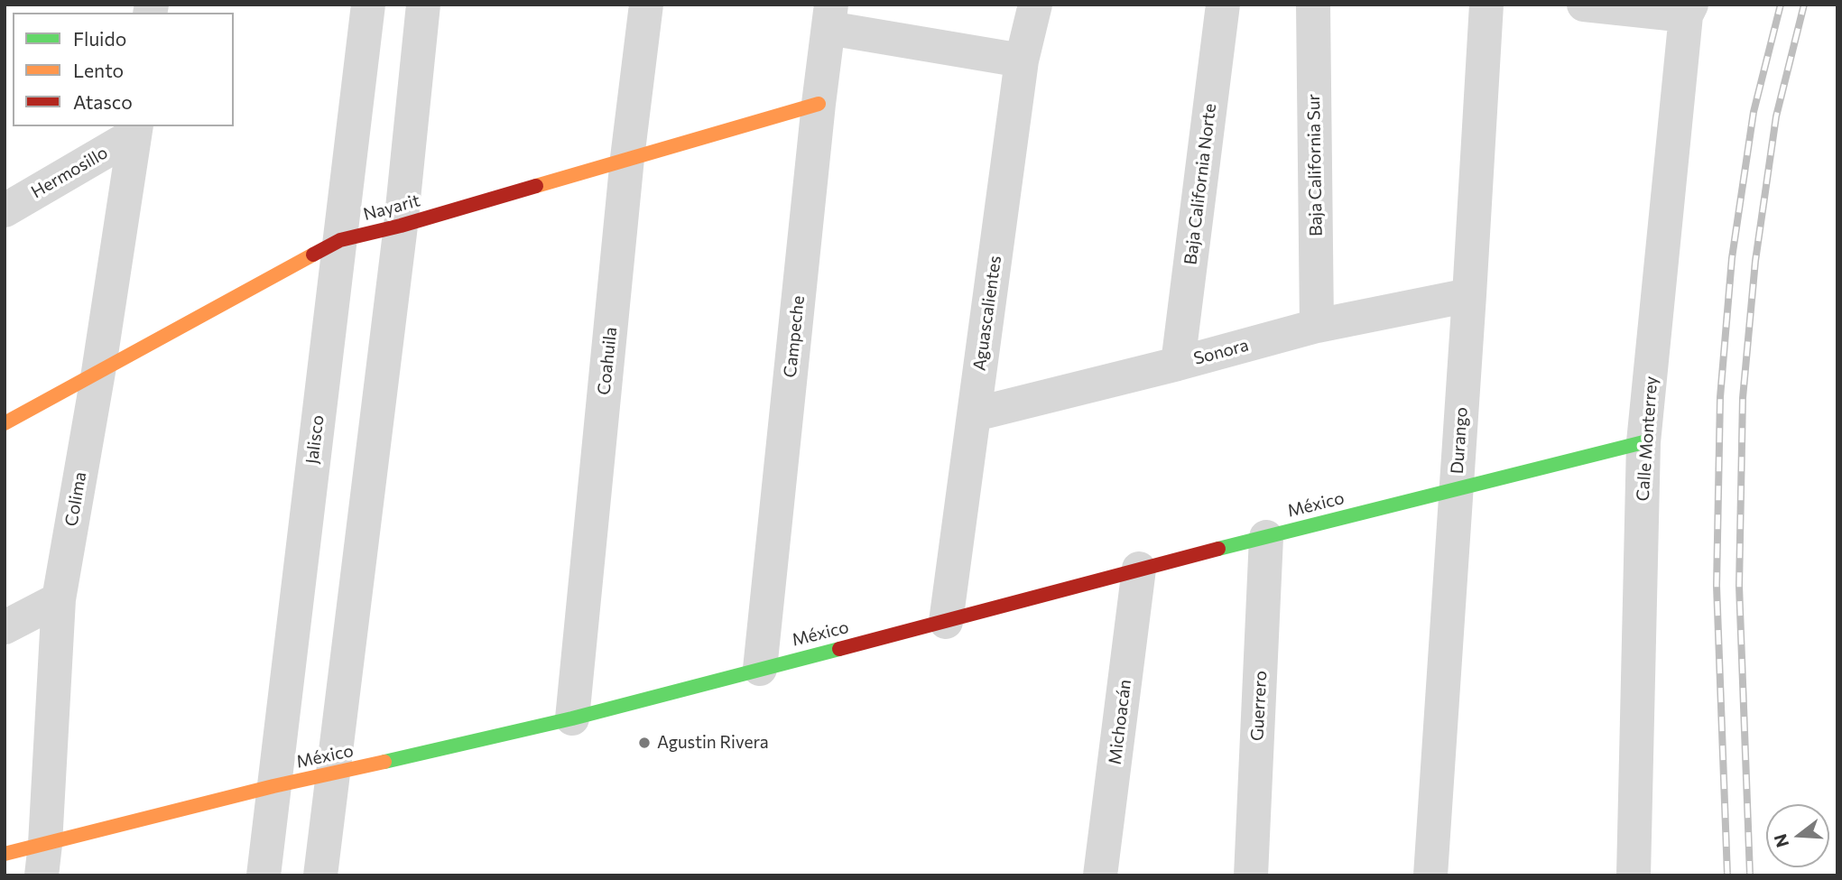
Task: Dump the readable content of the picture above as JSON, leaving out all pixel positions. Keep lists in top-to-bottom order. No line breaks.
{"streets":{"street":["Baja California Sur","Hermosillo","Baja California Norte","Nayarit","Aguascalientes","Campeche","Sonora","Coahuila","Calle Monterrey","Jalisco","Durango","Colima","México","Guerrero","Michoacán"]},"crossings":[["Baja California Sur","Sonora"],["Hermosillo","Colima"],["Baja California Norte","Sonora"],["Nayarit","Campeche"],["Nayarit","Coahuila"],["Nayarit","Jalisco"],["Nayarit","Colima"],["Aguascalientes","Sonora"],["Aguascalientes","México"],["Campeche","México"],["Sonora","Durango"],["Coahuila","México"],["Calle Monterrey","México"],["Jalisco","México"],["Durango","México"],["Colima","México"],["México","Guerrero"],["México","Michoacán"]],"places":["Agustin Rivera"],"legend":["Fluido","Lento","Atasco"],"north":"left"}
